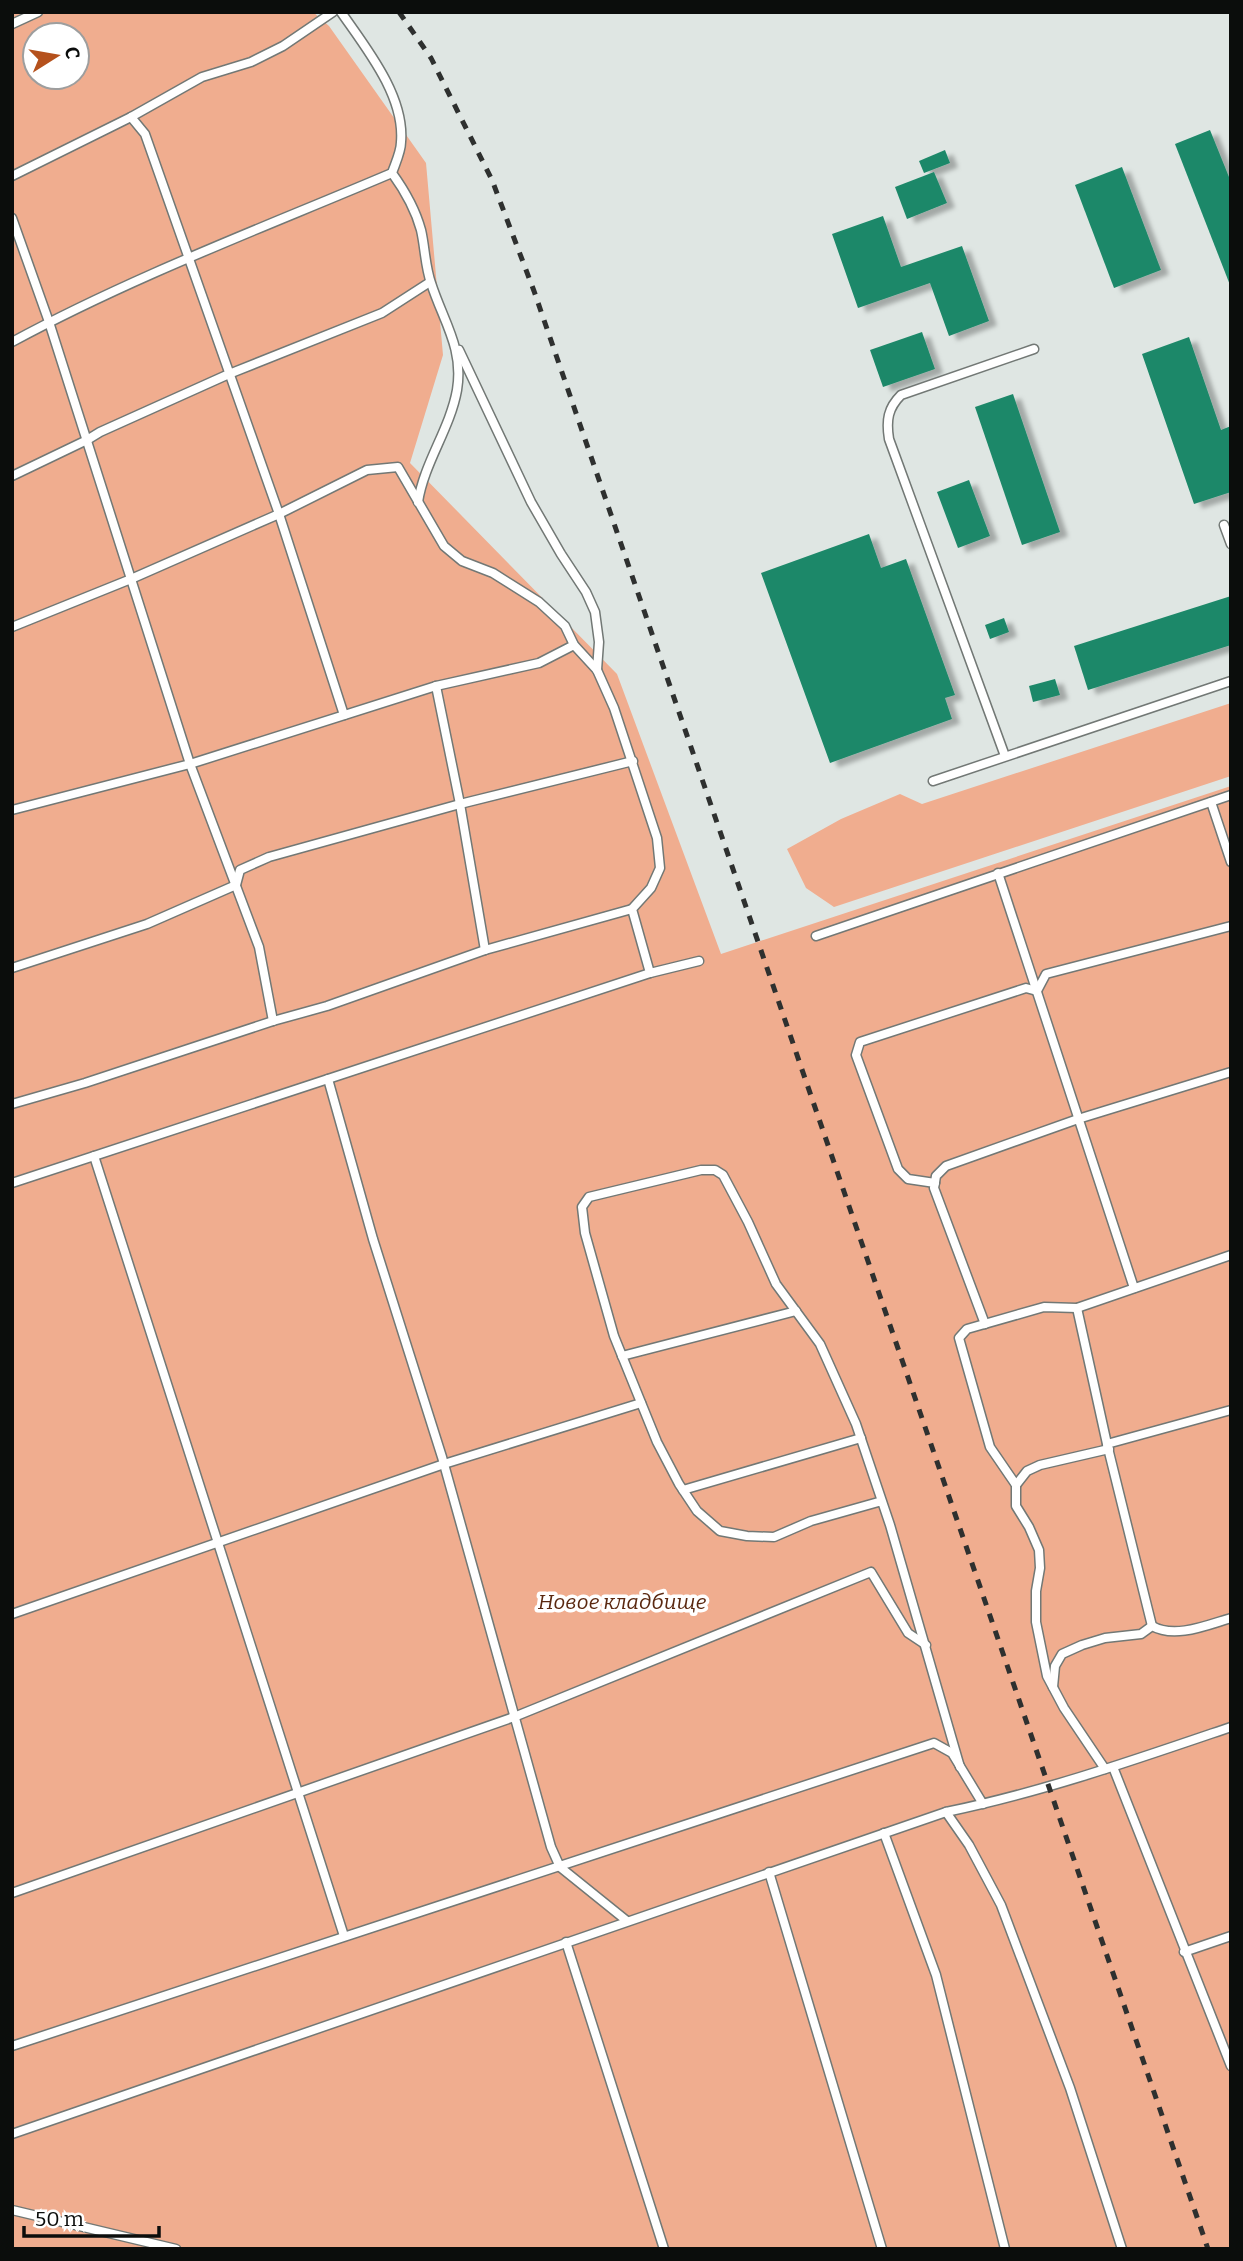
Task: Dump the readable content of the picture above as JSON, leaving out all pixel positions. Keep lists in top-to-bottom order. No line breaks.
{"parks":["Новое кладбище"],"scale_bar":"50 m","north":"right"}
